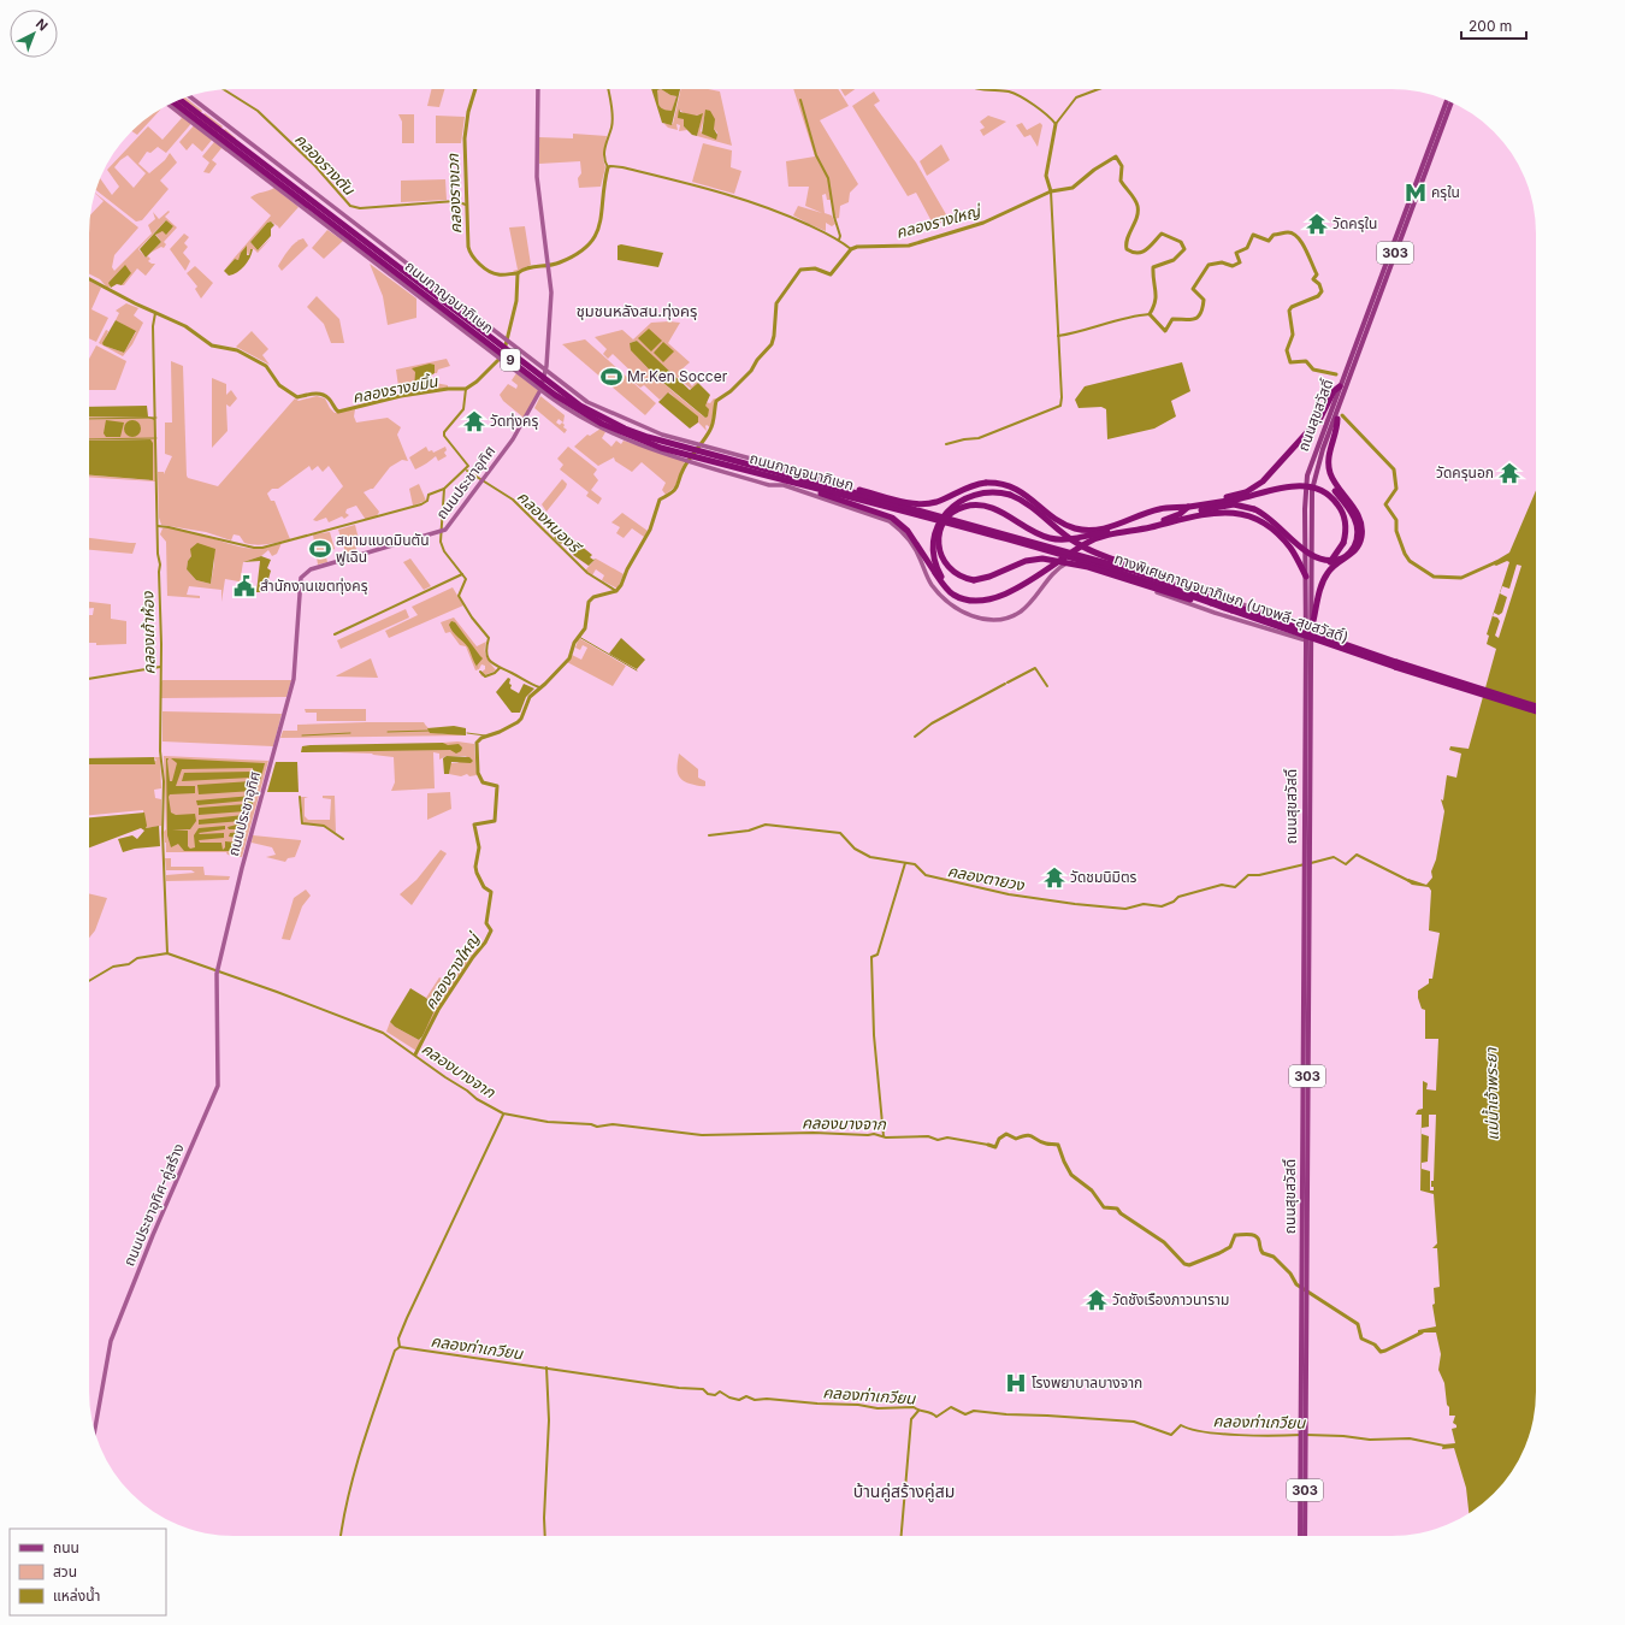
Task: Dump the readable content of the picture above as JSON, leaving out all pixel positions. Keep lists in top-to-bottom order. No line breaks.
{"streets":{"highway":["ถนนกาญจนาภิเษก","9","ทางพิเศษกาญจนาภิเษก (บางพลี-สุขสวัสดิ์)"],"main road":["303","ถนนสุขสวัสดิ์","ถนนประชาอุทิศ","ถนนประชาอุทิศ-คู่สร้าง"]},"crossings":[["ถนนกาญจนาภิเษก","ทางพิเศษกาญจนาภิเษก (บางพลี-สุขสวัสดิ์)"],["ถนนประชาอุทิศ","ถนนประชาอุทิศ-คู่สร้าง"]],"districts":["ชุมชนหลังสน.ทุ่งครุ","บ้านคู่สร้างคู่สม"],"water":["คลองรางตัน","คลองรางเวก","คลองรางใหญ่","คลองรางขมิ้น","คลองหนองรี","คลองเก้าห้อง","คลองตายวง","คลองบางจาก","แม่น้ำเจ้าพระยา","คลองท่าเกวียน"],"places":{"metro station":["ครุใน"],"temple":["วัดครุใน","วัดทุ่งครุ","วัดครุนอก","วัดชมนิมิตร","วัดชังเรืองภาวนาราม"],"sports":["Mr.Ken Soccer","สนามแบดมินตัน ฟูเฉิน"],"public building":["สำนักงานเขตทุ่งครุ"],"hospital":["โรงพยาบาลบางจาก"]},"legend":["ถนน","สวน","แหล่งน้ำ"],"scale_bar":"200 m","north":"top right"}
